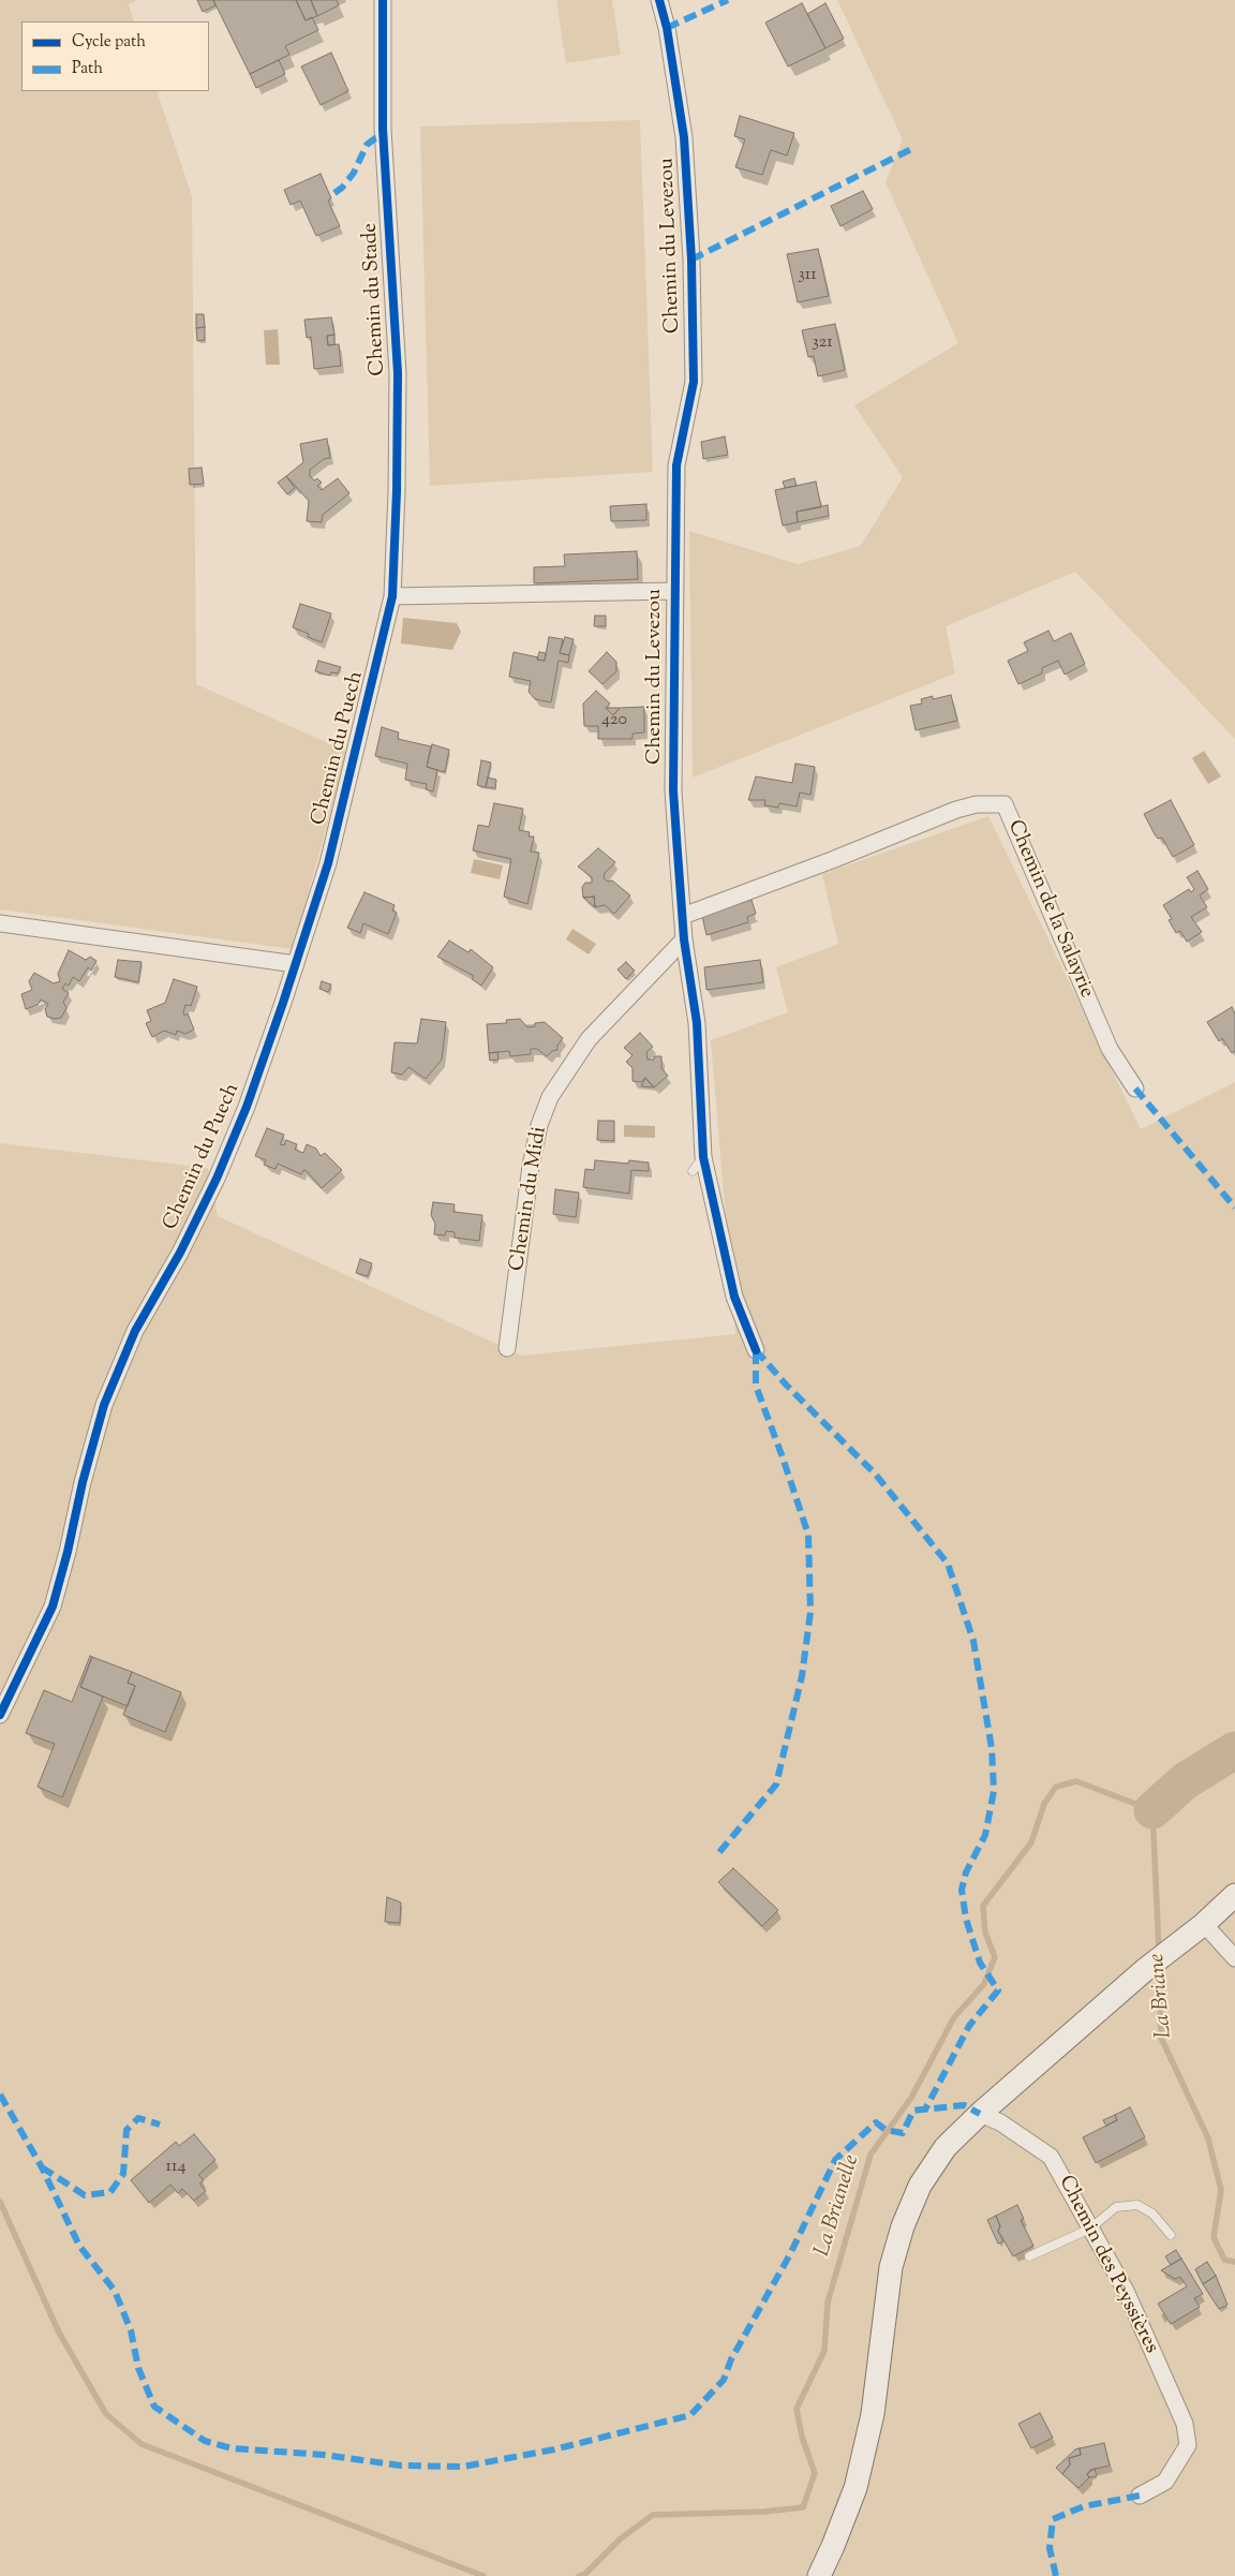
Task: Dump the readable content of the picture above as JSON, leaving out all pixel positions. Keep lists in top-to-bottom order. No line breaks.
{"streets":{"street":["Chemin du Levezou","Chemin du Stade","Chemin du Puech","Chemin de la Salayrie","Chemin du Midi","Chemin des Peyssières"]},"crossings":[["Chemin du Levezou","Chemin de la Salayrie"],["Chemin du Levezou","Chemin du Midi"],["Chemin du Stade","Chemin du Puech"]],"water":["La Briane","La Brianelle"],"house_numbers":["311","321","420","114"],"legend":["Cycle path","Path"]}
